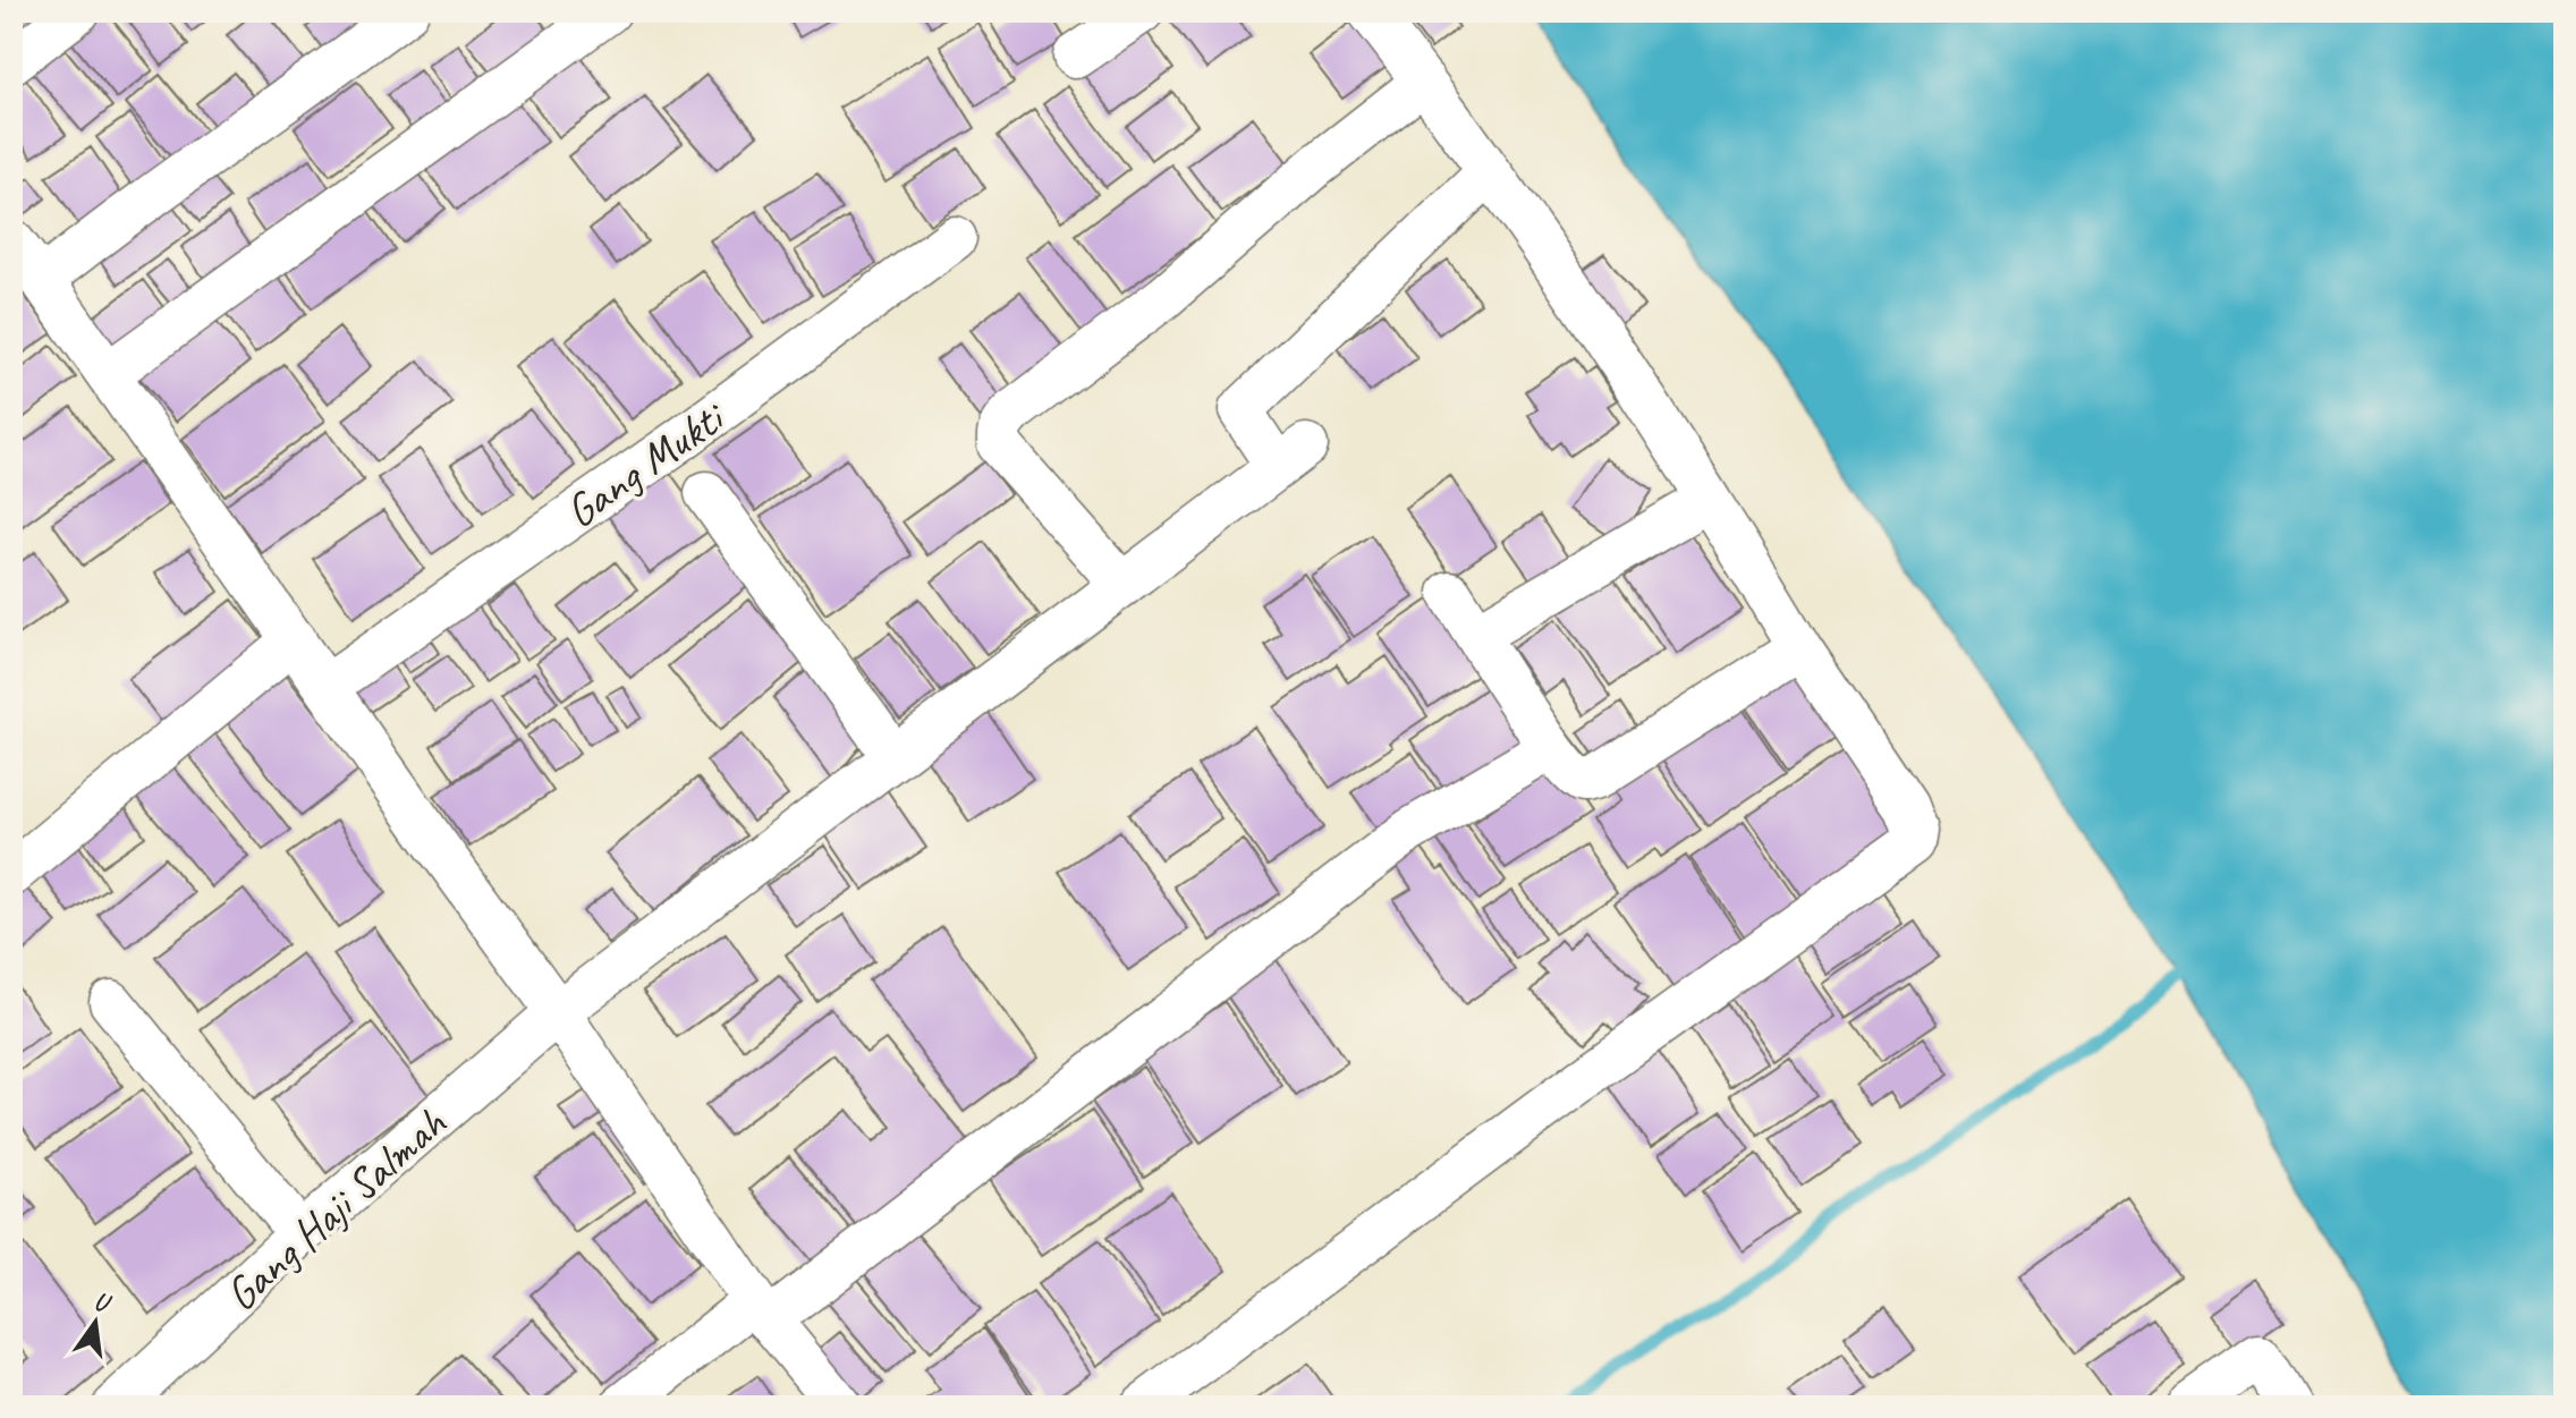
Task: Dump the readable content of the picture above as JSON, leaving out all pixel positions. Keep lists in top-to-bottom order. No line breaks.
{"streets":{"street":["Gang Mukti","Gang Haji Salmah"]},"north":"top"}
